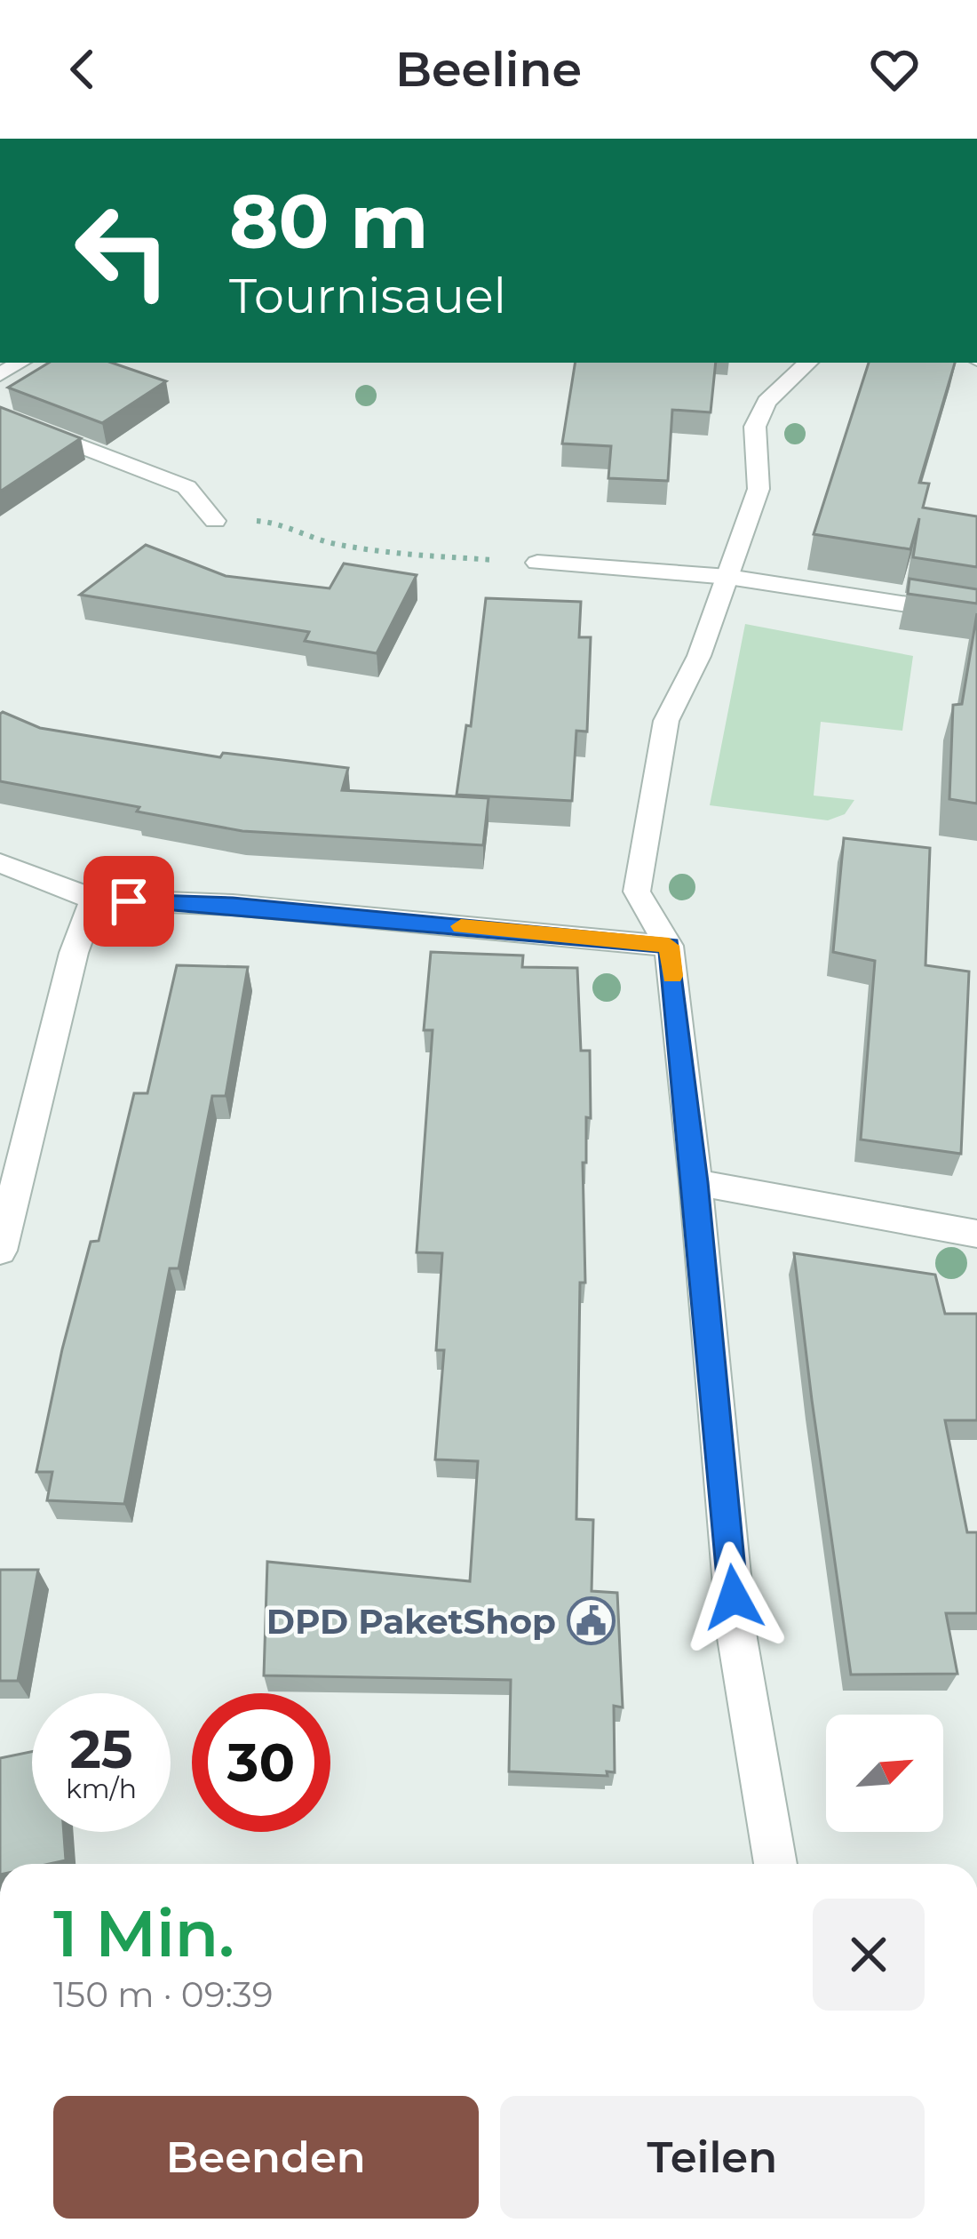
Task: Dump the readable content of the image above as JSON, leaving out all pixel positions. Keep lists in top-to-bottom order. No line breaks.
{"places":{"public building":["DPD PaketShop"]},"north":"top right","page":{"header":"Beeline","turn":["80 m","Tournisauel"],"speed":"25 km/h","limit":"30","heading":["1 Min.","150 m · 09:39"],"buttons":["Beenden","Teilen"]}}
